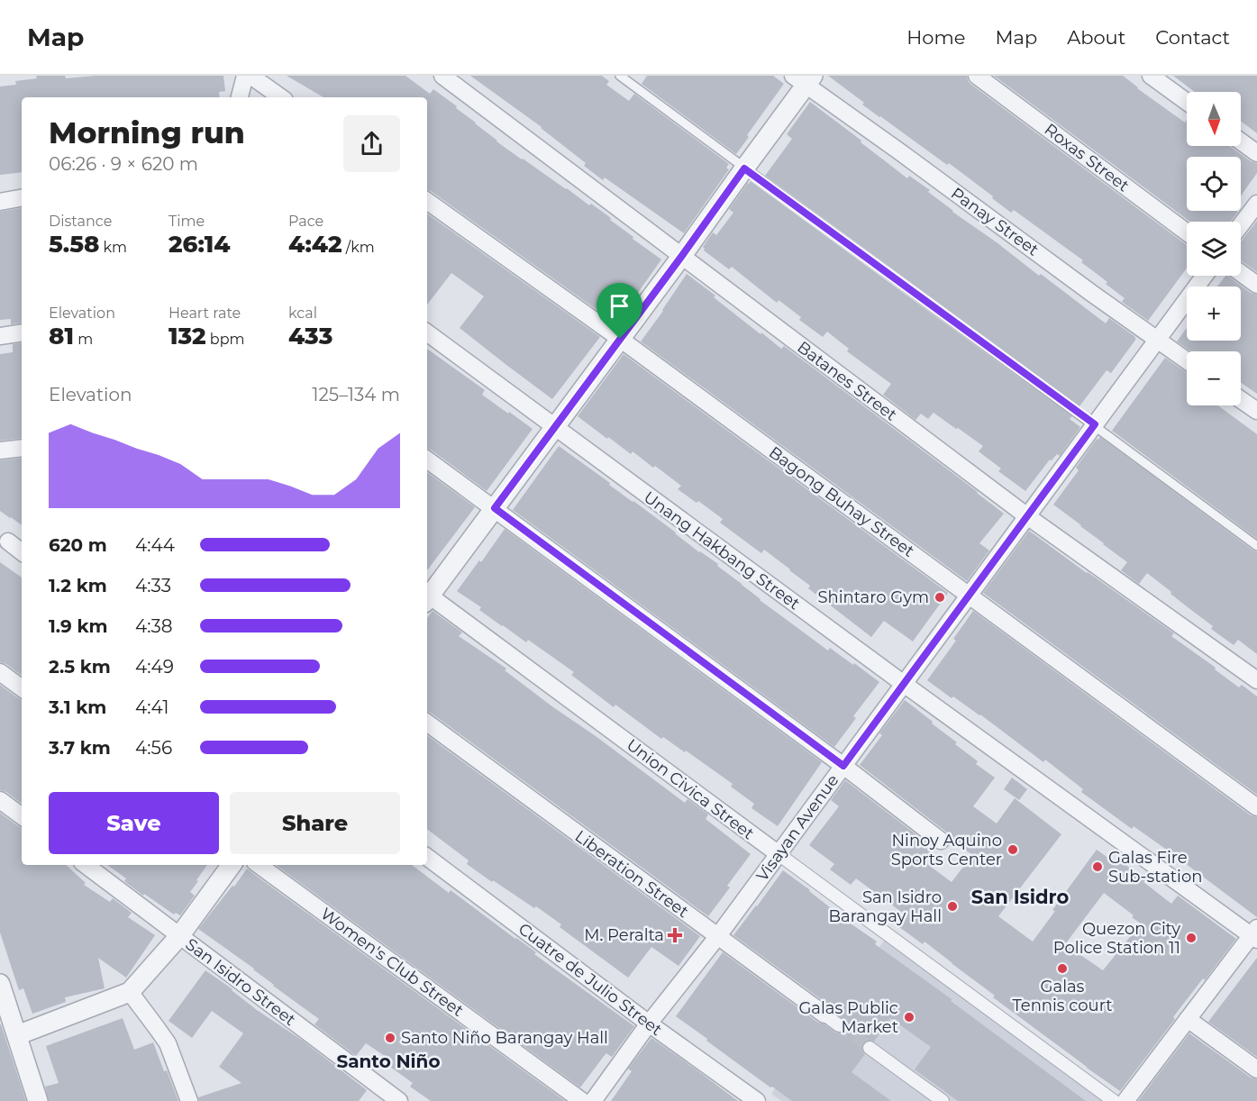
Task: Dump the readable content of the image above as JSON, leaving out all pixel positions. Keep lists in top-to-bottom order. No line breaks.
{"streets":{"street":["Roxas Street","Panay Street","Batanes Street","Bagong Buhay Street","Unang Hakbang Street","Union Civica Street","Visayan Avenue","Liberation Street","Women's Club Street","Cuatre de Julio Street","San Isidro Street"]},"crossings":[["Panay Street","Visayan Avenue"],["Batanes Street","Visayan Avenue"],["Bagong Buhay Street","Visayan Avenue"],["Unang Hakbang Street","Visayan Avenue"],["Union Civica Street","Visayan Avenue"],["Visayan Avenue","Liberation Street"],["Visayan Avenue","Cuatre de Julio Street"]],"districts":["San Isidro","Santo Niño"],"places":{"other":["Shintaro Gym","Ninoy Aquino Sports Center","Galas Fire Sub-station","San Isidro Barangay Hall","Quezon City Police Station 11","Galas Tennis court","Galas Public Market","Santo Niño Barangay Hall"],"health":["M. Peralta"]},"north":"bottom","page":{"header":"Map","nav":["Home","Map","About","Contact"],"map_buttons":["+","−"],"heading":["Morning run","06:26 · 9 × 620 m"],"stats":[["Distance","5.58 km"],["Time","26:14"],["Pace","4:42 /km"],["Elevation","81 m"],["Heart rate","132 bpm"],["kcal","433"]],"chart":["Elevation","125–134 m"],"list":[{"name":"620 m","note":"4:44"},{"name":"1.2 km","note":"4:33"},{"name":"1.9 km","note":"4:38"},{"name":"2.5 km","note":"4:49"},{"name":"3.1 km","note":"4:41"},{"name":"3.7 km","note":"4:56"}],"buttons":["Save","Share"]}}
